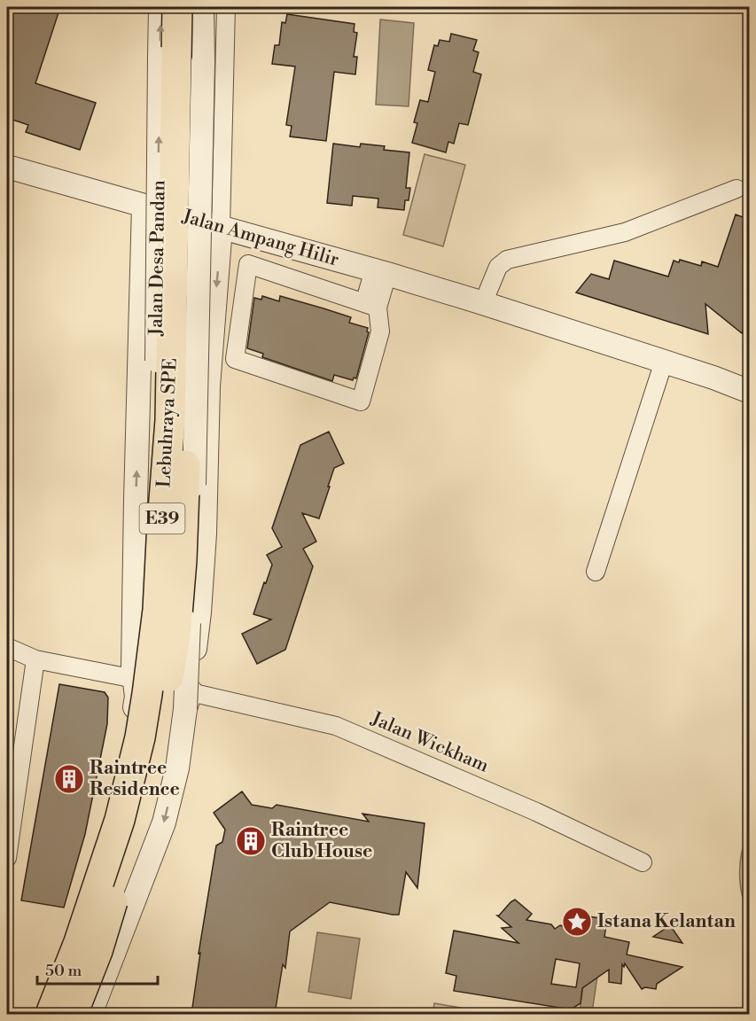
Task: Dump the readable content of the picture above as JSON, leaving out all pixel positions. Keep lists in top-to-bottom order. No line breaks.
{"streets":{"highway":["Lebuhraya SPE","E39"],"street":["Jalan Ampang Hilir","Jalan Desa Pandan","Jalan Wickham"]},"places":{"building":["Raintree Residence","Raintree Club House"],"place":["Istana Kelantan"]},"scale_bar":"50 m"}
